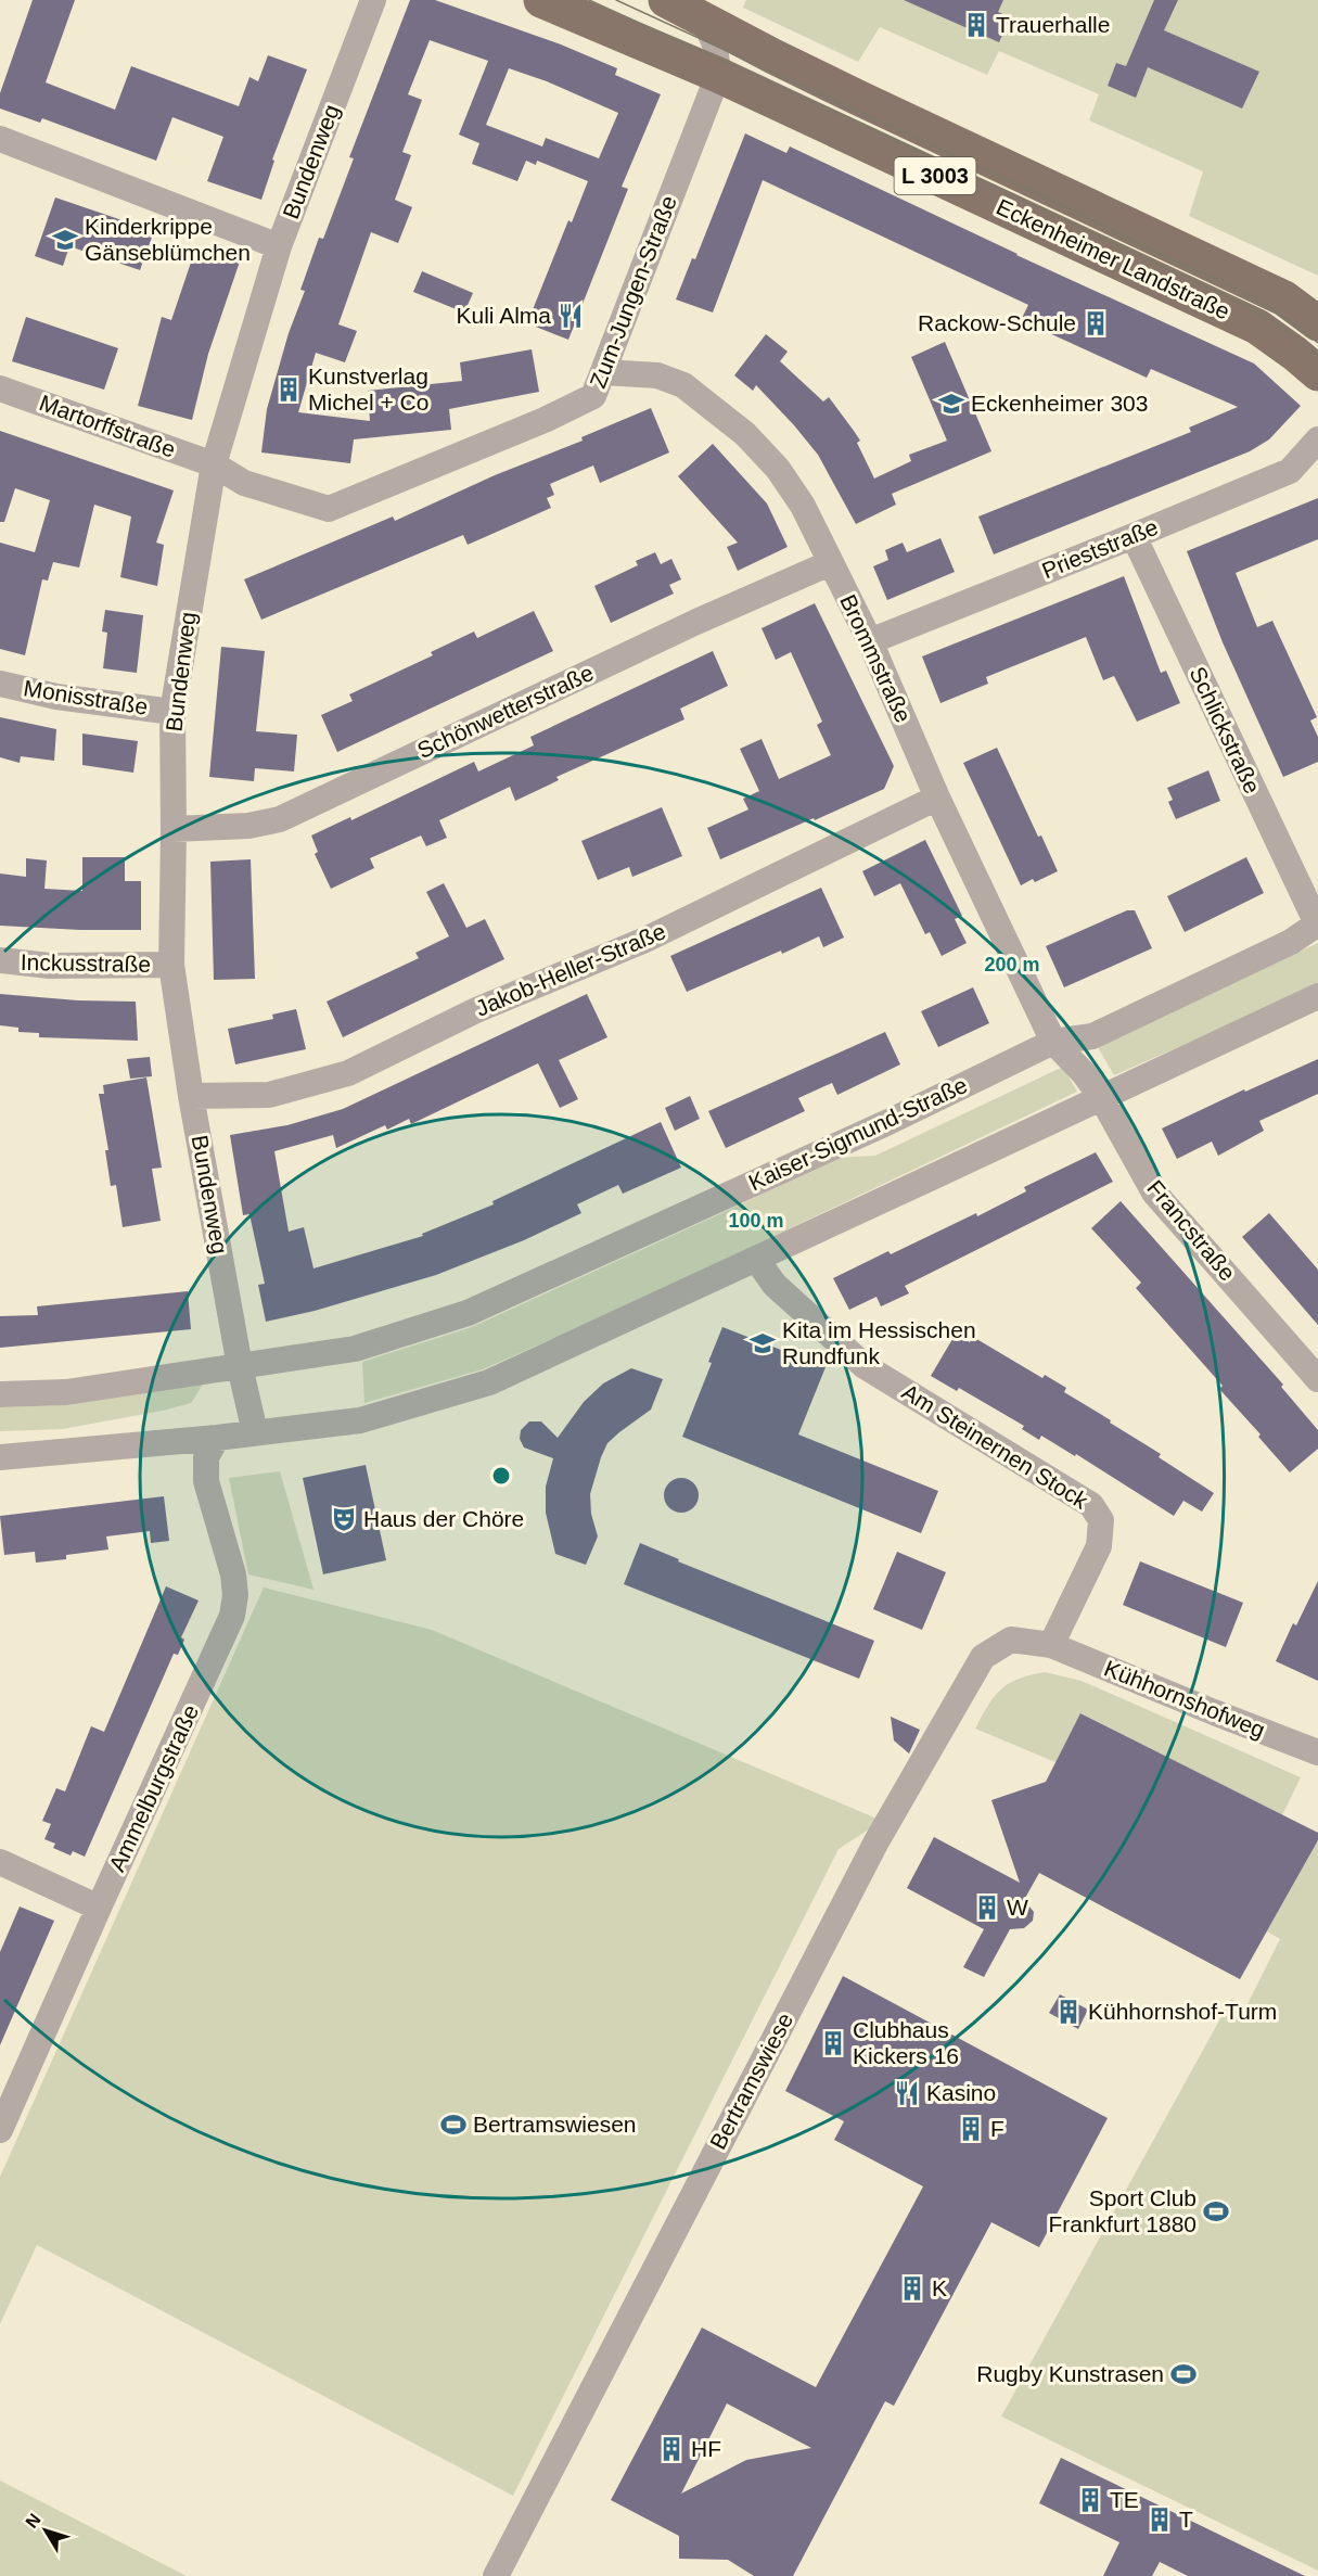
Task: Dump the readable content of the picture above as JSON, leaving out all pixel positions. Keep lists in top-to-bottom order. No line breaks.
{"streets":{"main road":["L 3003","Eckenheimer Landstraße"],"street":["Bundenweg","Zum-Jungen-Straße","Martorffstraße","Prieststraße","Brommstraße","Monisstraße","Schönwetterstraße","Schlickstraße","Inckusstraße","Jakob-Heller-Straße","Kaiser-Sigmund-Straße","Francstraße","Am Steinernen Stock","Kühhornshofweg","Ammelburgstraße","Bertramswiese"]},"crossings":[["Bundenweg","Zum-Jungen-Straße"],["Bundenweg","Martorffstraße"],["Bundenweg","Monisstraße"],["Bundenweg","Schönwetterstraße"],["Bundenweg","Inckusstraße"],["Bundenweg","Jakob-Heller-Straße"],["Bundenweg","Kaiser-Sigmund-Straße"],["Eckenheimer Landstraße","Zum-Jungen-Straße"],["Zum-Jungen-Straße","Martorffstraße"],["Zum-Jungen-Straße","Brommstraße"],["Prieststraße","Brommstraße"],["Prieststraße","Schlickstraße"],["Brommstraße","Schönwetterstraße"],["Brommstraße","Jakob-Heller-Straße"],["Brommstraße","Kaiser-Sigmund-Straße"],["Brommstraße","Francstraße"],["Schlickstraße","Kaiser-Sigmund-Straße"],["Kaiser-Sigmund-Straße","Francstraße"],["Am Steinernen Stock","Kühhornshofweg"],["Am Steinernen Stock","Bertramswiese"],["Kühhornshofweg","Bertramswiese"]],"places":{"building":["Trauerhalle","Rackow-Schule","Kunstverlag Michel + Co","W","Kühhornshof-Turm","Clubhaus Kickers 16","F","K","HF","TE","T"],"school or university":["Kinderkrippe Gänseblümchen","Eckenheimer 303","Kita im Hessischen Rundfunk"],"restaurant":["Kuli Alma","Kasino"],"theatre":["Haus der Chöre"],"sports":["Bertramswiesen","Sport Club Frankfurt 1880","Rugby Kunstrasen"]},"north":"top left","rings":["200 m","100 m"]}
